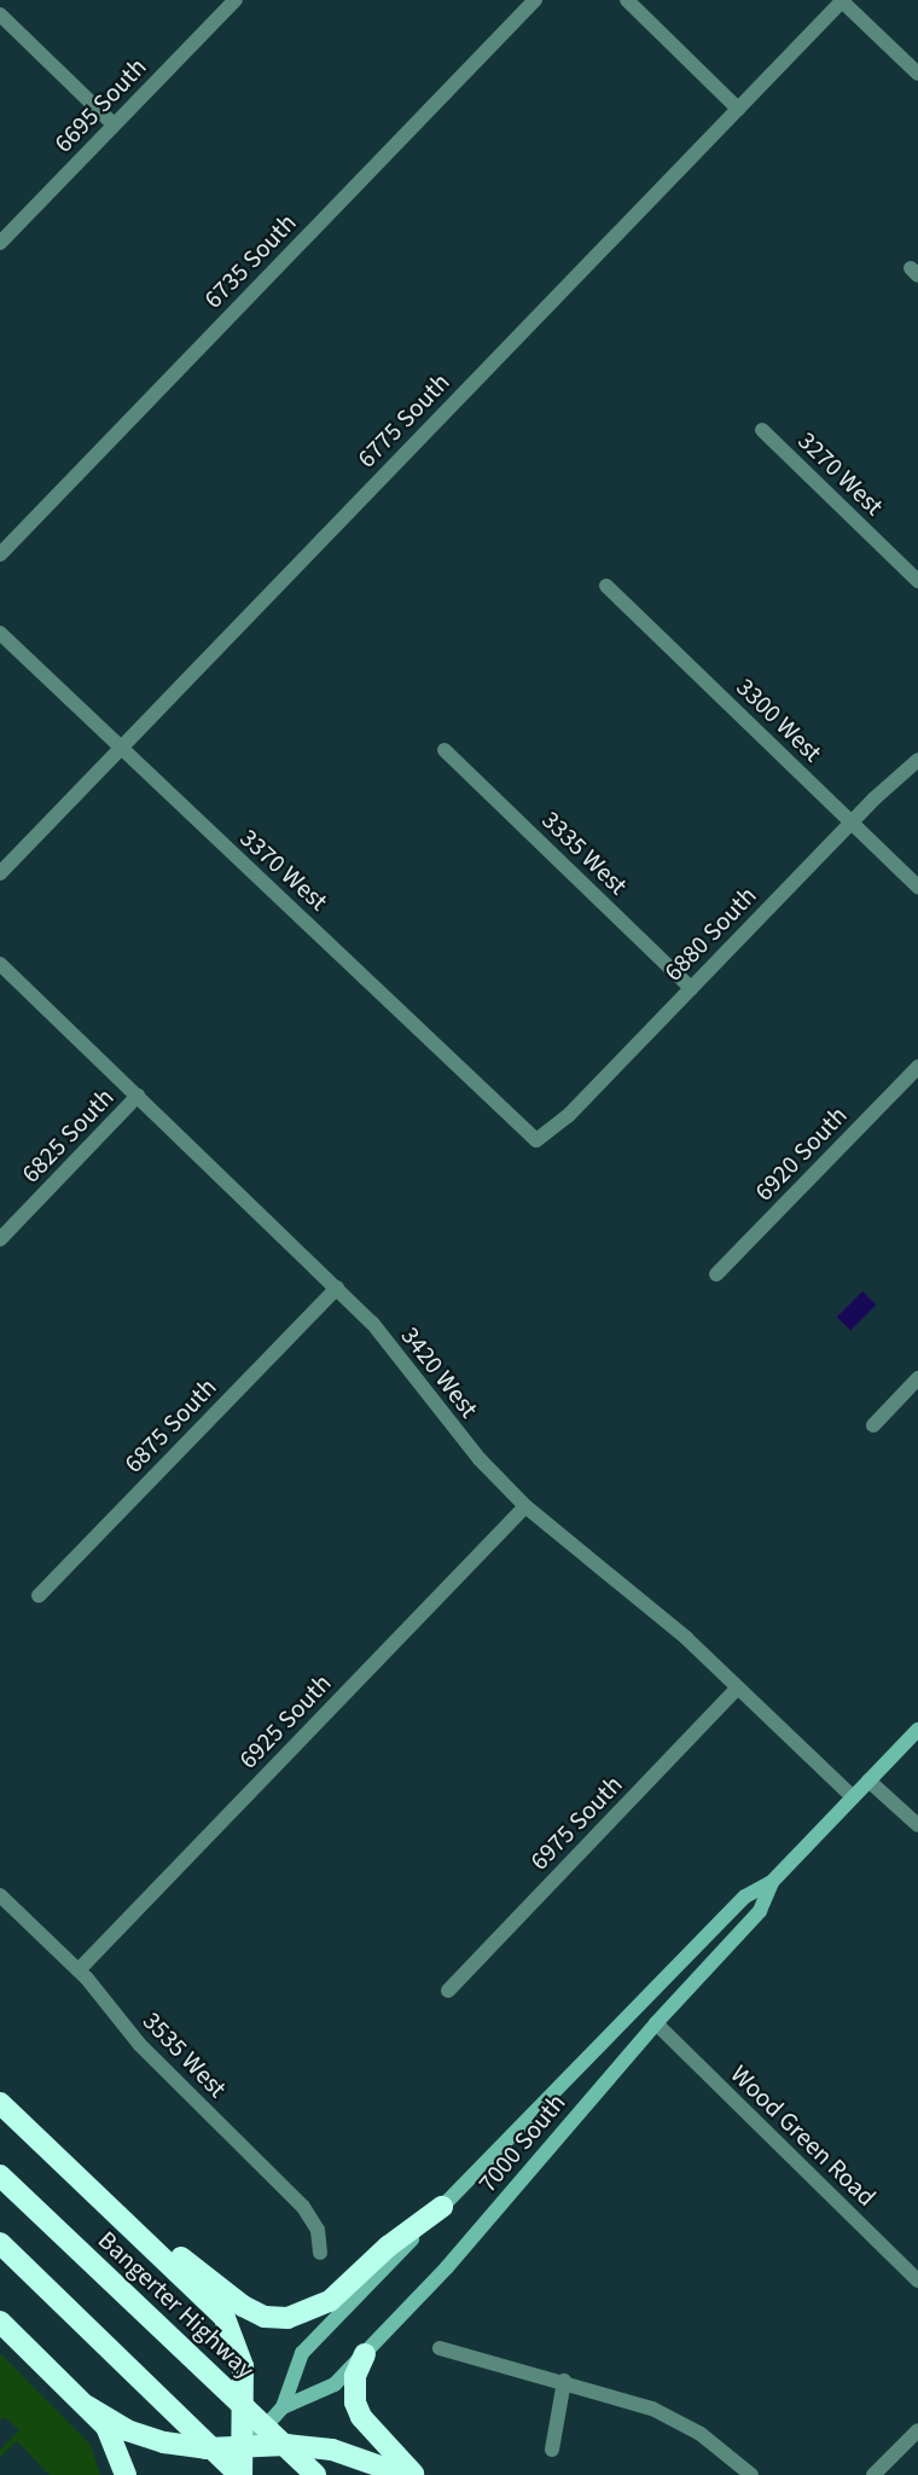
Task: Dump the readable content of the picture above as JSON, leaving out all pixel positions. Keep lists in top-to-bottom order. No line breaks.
{"streets":{"highway":["Bangerter Highway"],"main road":["7000 South"],"street":["6695 South","6735 South","6775 South","3270 West","3300 West","3335 West","3370 West","6880 South","6825 South","6920 South","3420 West","6875 South","6925 South","6975 South","3535 West","Wood Green Road"]},"crossings":[["6775 South","3370 West"],["3300 West","6880 South"],["3335 West","6880 South"],["3370 West","6880 South"],["6825 South","3420 West"],["3420 West","6875 South"],["3420 West","6925 South"],["3420 West","6975 South"],["3420 West","7000 South"],["6925 South","3535 West"],["Wood Green Road","7000 South"]]}
